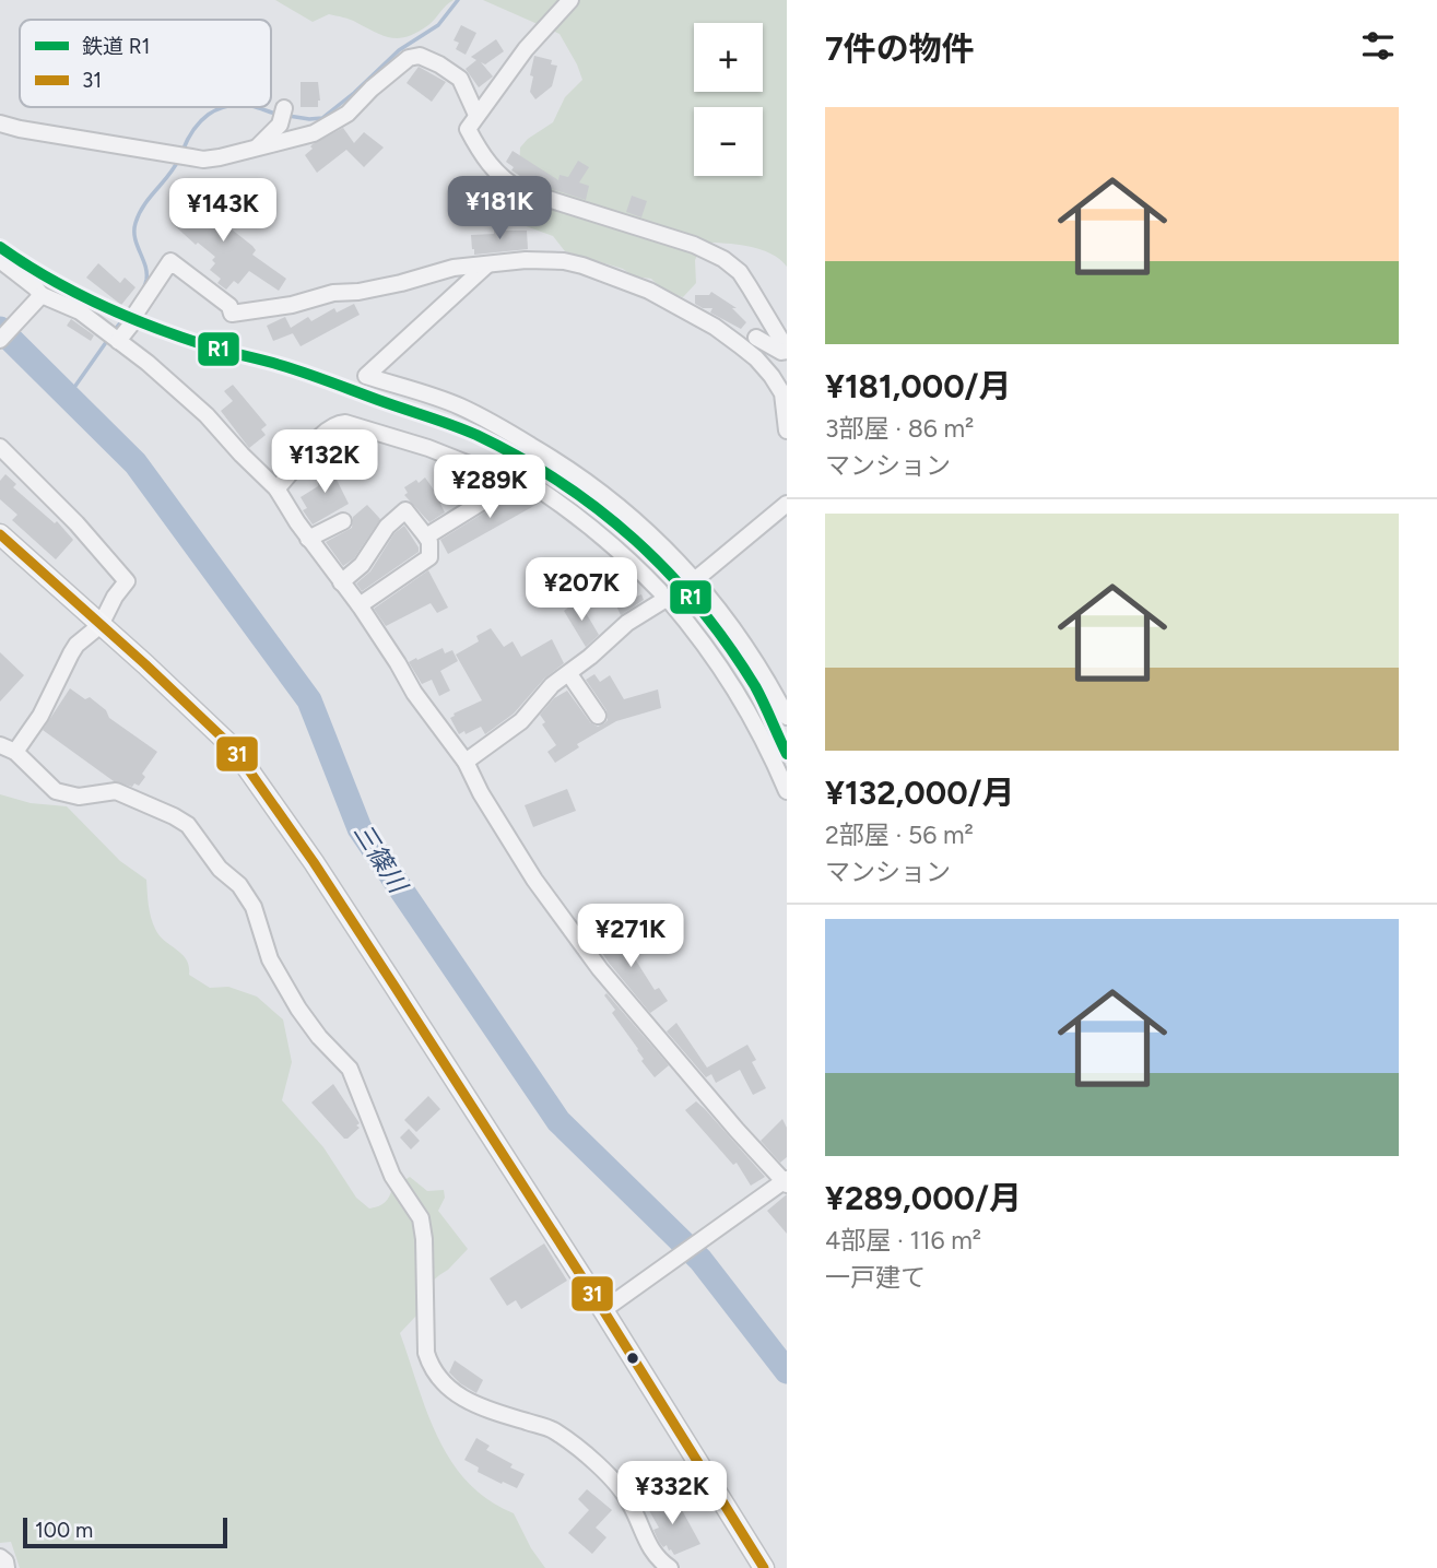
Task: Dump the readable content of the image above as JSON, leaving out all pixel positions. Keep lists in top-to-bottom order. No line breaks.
{"water":["三篠川"],"lines":["rail line R1","transit line 31"],"legend":["鉄道 R1","31"],"scale_bar":"100 m","page":{"heading":"7件の物件","map_buttons":["+","−"],"list":[{"name":"¥181,000/月","note":"3部屋 · 86 m² · マンション"},{"name":"¥132,000/月","note":"2部屋 · 56 m² · マンション"},{"name":"¥289,000/月","note":"4部屋 · 116 m² · 一戸建て"}],"price":["¥181K","¥143K","¥132K","¥289K","¥207K","¥271K","¥332K"],"scale":"100 m"}}
